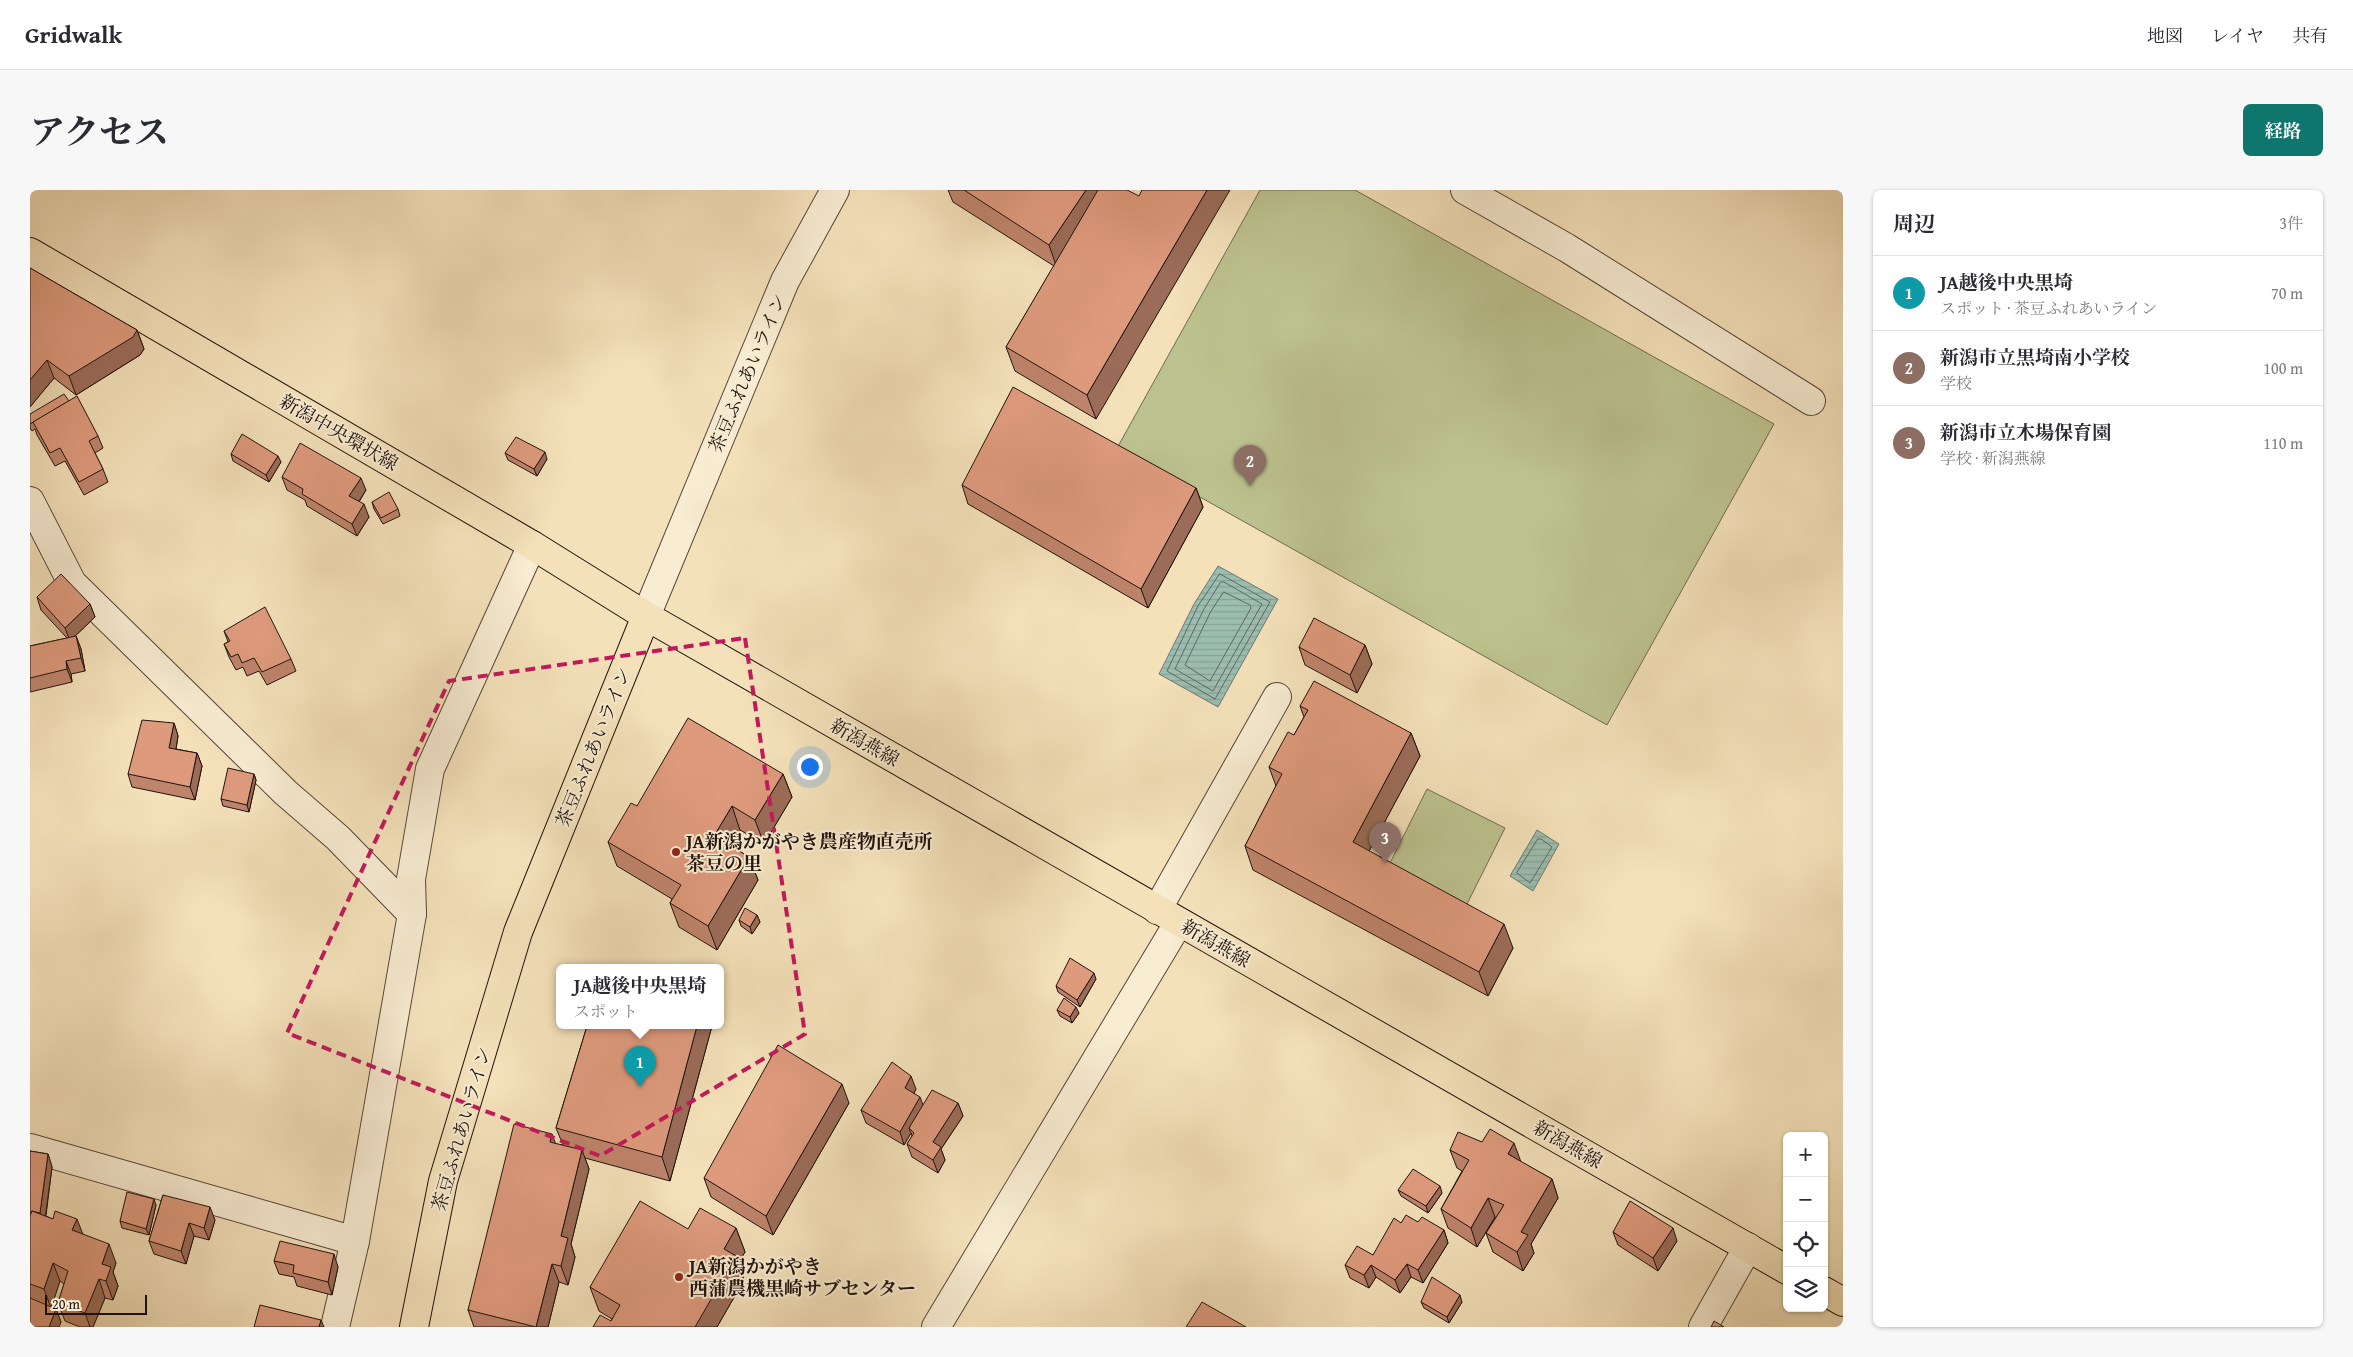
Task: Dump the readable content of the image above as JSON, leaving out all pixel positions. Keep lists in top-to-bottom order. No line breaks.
{"streets":{"main road":["茶豆ふれあいライン","新潟中央環状線","新潟燕線"]},"crossings":[["茶豆ふれあいライン","新潟中央環状線"],["茶豆ふれあいライン","新潟燕線"],["新潟中央環状線","新潟燕線"]],"places":["JA新潟かがやき農産物直売所 茶豆の里","JA新潟かがやき 西蒲農機黒崎サブセンター"],"scale_bar":"20 m","page":{"header":"Gridwalk","nav":["地図","レイヤ","共有"],"title":"アクセス","buttons":"経路","heading":["周辺","3件"],"list":[{"mark":"1","name":"JA越後中央黒埼","note":"スポット · 茶豆ふれあいライン","value":"70 m"},{"mark":"2","name":"新潟市立黒埼南小学校","note":"学校","value":"100 m"},{"mark":"3","name":"新潟市立木場保育園","note":"学校 · 新潟燕線","value":"110 m"}],"pins":["2","3","1"],"popup":["JA越後中央黒埼","スポット"],"map_buttons":["+","−"],"scale":"20 m"}}
